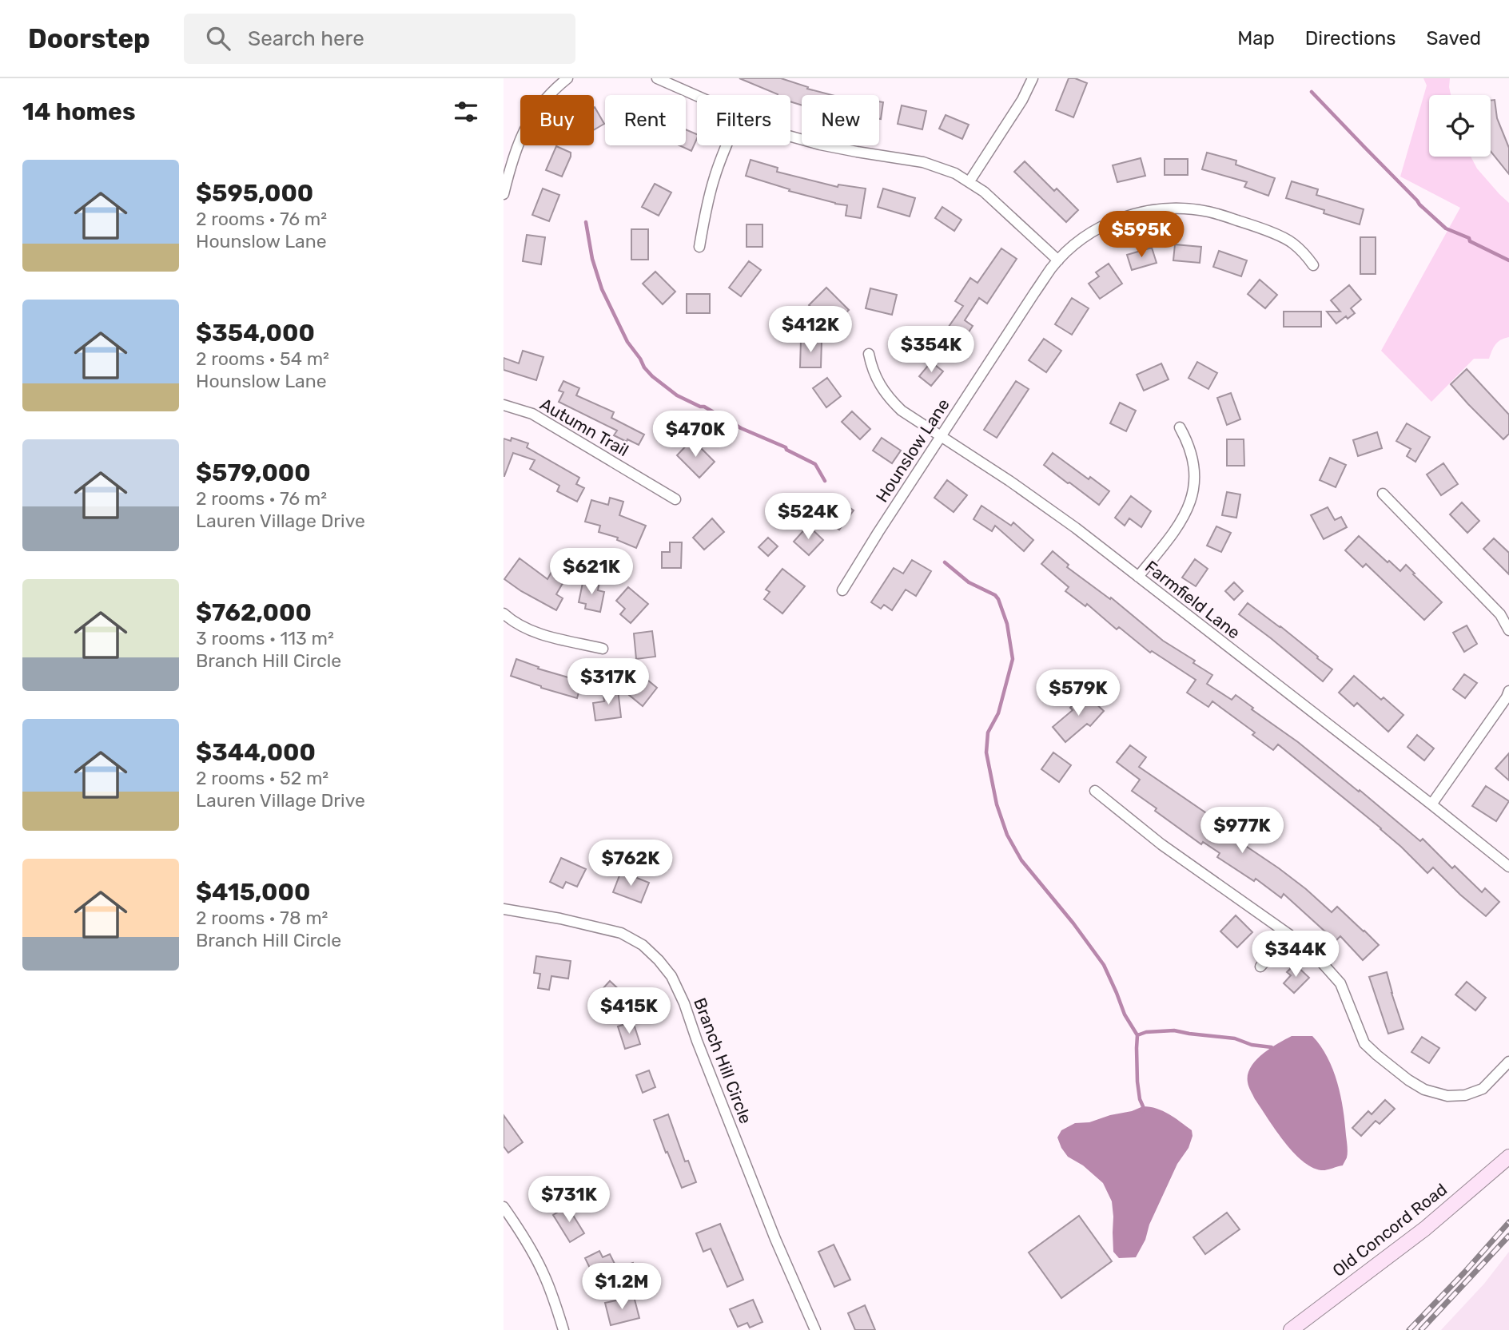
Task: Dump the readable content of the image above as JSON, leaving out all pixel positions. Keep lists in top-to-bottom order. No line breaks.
{"streets":{"street":["Autumn Trail","Hounslow Lane","Farmfield Lane","Branch Hill Circle","Old Concord Road"]},"crossings":[["Hounslow Lane","Farmfield Lane"]],"page":{"header":"Doorstep","search":"Search here","nav":["Map","Directions","Saved"],"heading":"14 homes","chip":["Buy","Rent","Filters","New"],"list":[{"name":"$595,000","note":"2 rooms · 76 m² · Hounslow Lane"},{"name":"$354,000","note":"2 rooms · 54 m² · Hounslow Lane"},{"name":"$579,000","note":"2 rooms · 76 m² · Lauren Village Drive"},{"name":"$762,000","note":"3 rooms · 113 m² · Branch Hill Circle"},{"name":"$344,000","note":"2 rooms · 52 m² · Lauren Village Drive"},{"name":"$415,000","note":"2 rooms · 78 m² · Branch Hill Circle"}],"price":["$595K","$412K","$354K","$470K","$524K","$621K","$317K","$579K","$977K","$762K","$344K","$415K","$731K","$1.2M"]}}
